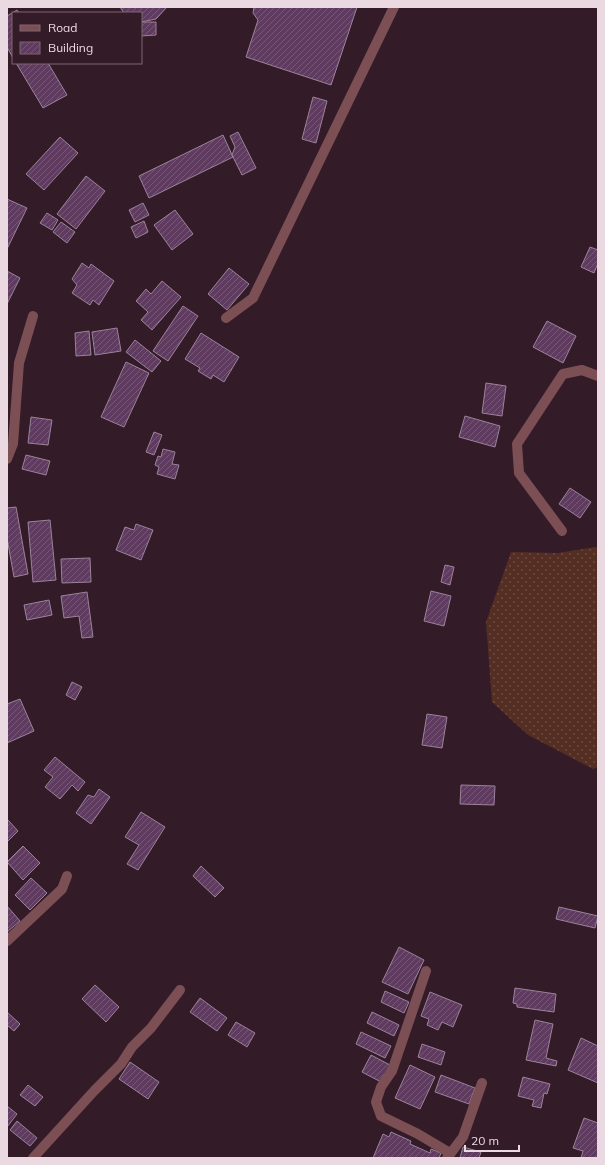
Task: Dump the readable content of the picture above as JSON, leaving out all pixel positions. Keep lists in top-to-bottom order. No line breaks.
{"legend":["Road","Building"],"scale_bar":"20 m"}
